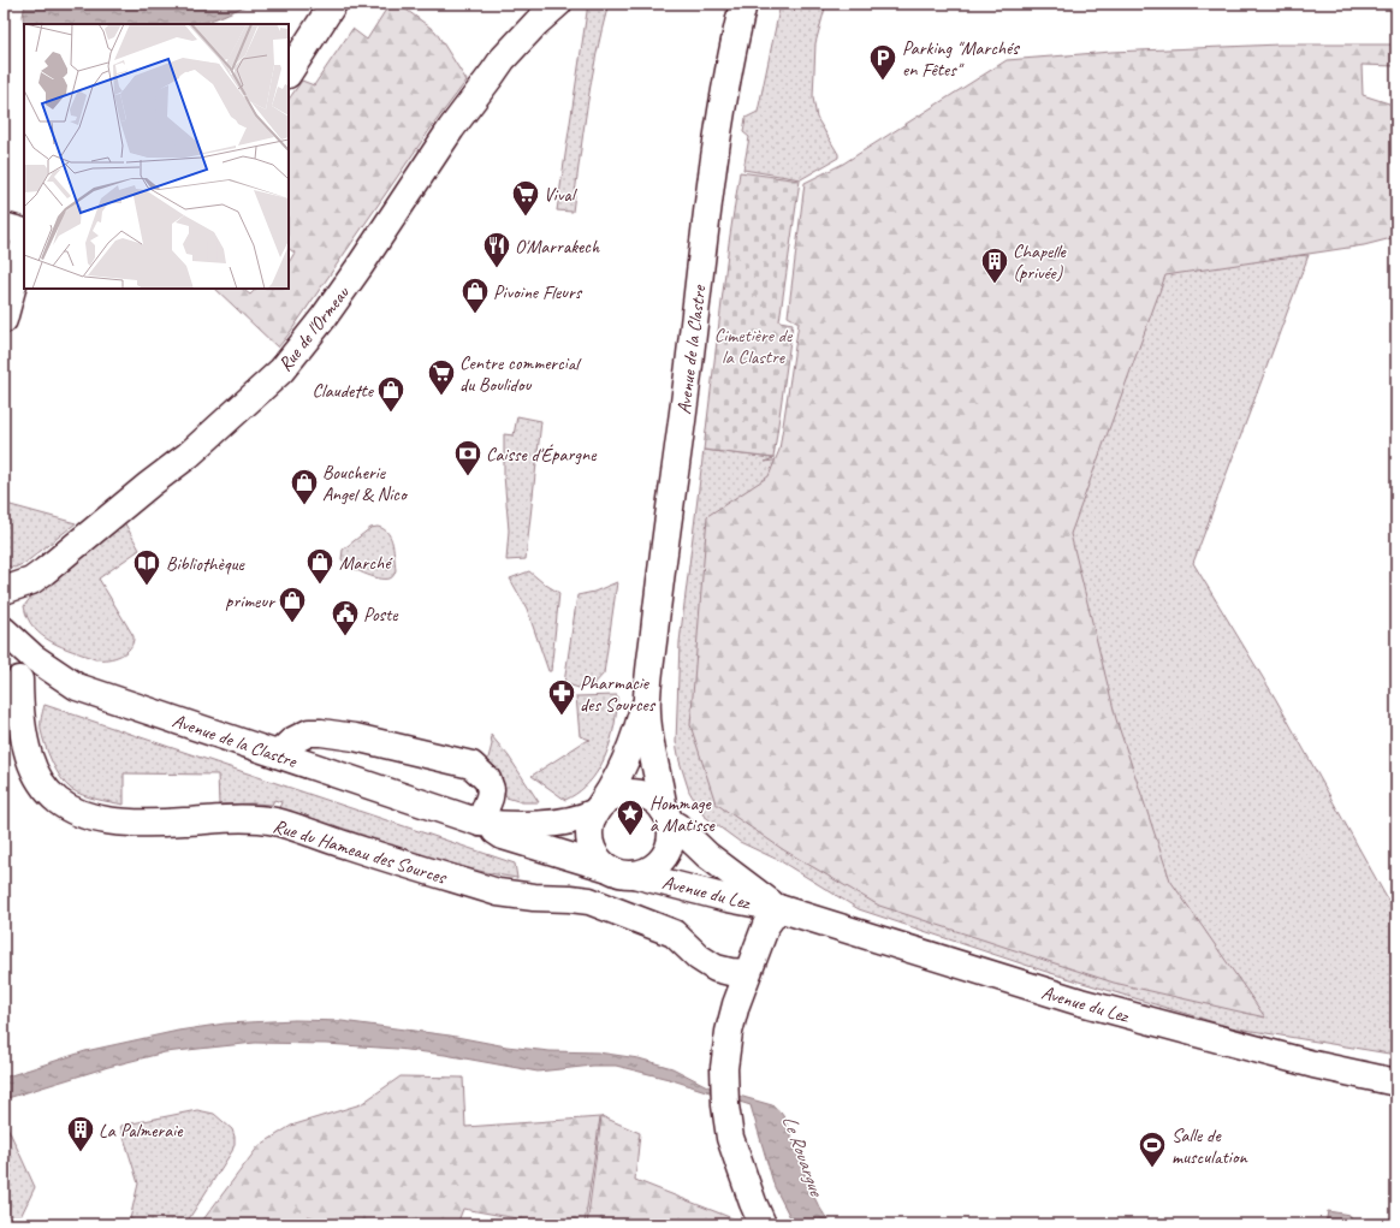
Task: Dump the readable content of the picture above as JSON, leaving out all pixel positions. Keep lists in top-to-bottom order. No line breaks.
{"streets":{"street":["Rue de l'Ormeau","Avenue de la Clastre","Rue du Hameau des Sources","Avenue du Lez"]},"crossings":[["Avenue de la Clastre","Avenue du Lez"]],"water":["Le Rouargue"],"parks":["Cimetière de la Clastre"],"places":{"parking":["Parking \"Marchés en Fêtes\""],"supermarket":["Vival","Centre commercial du Boulidou"],"restaurant":["O'Marrakech"],"building":["Chapelle (privée)","La Palmeraie"],"shop":["Pivoine Fleurs","Claudette","Boucherie Angel & Nico","Marché","primeur"],"bank":["Caisse d'Épargne"],"library":["Bibliothèque"],"public building":["Poste"],"pharmacy":["Pharmacie des Sources"],"place":["Hommage à Matisse"],"sports":["Salle de musculation"]}}
